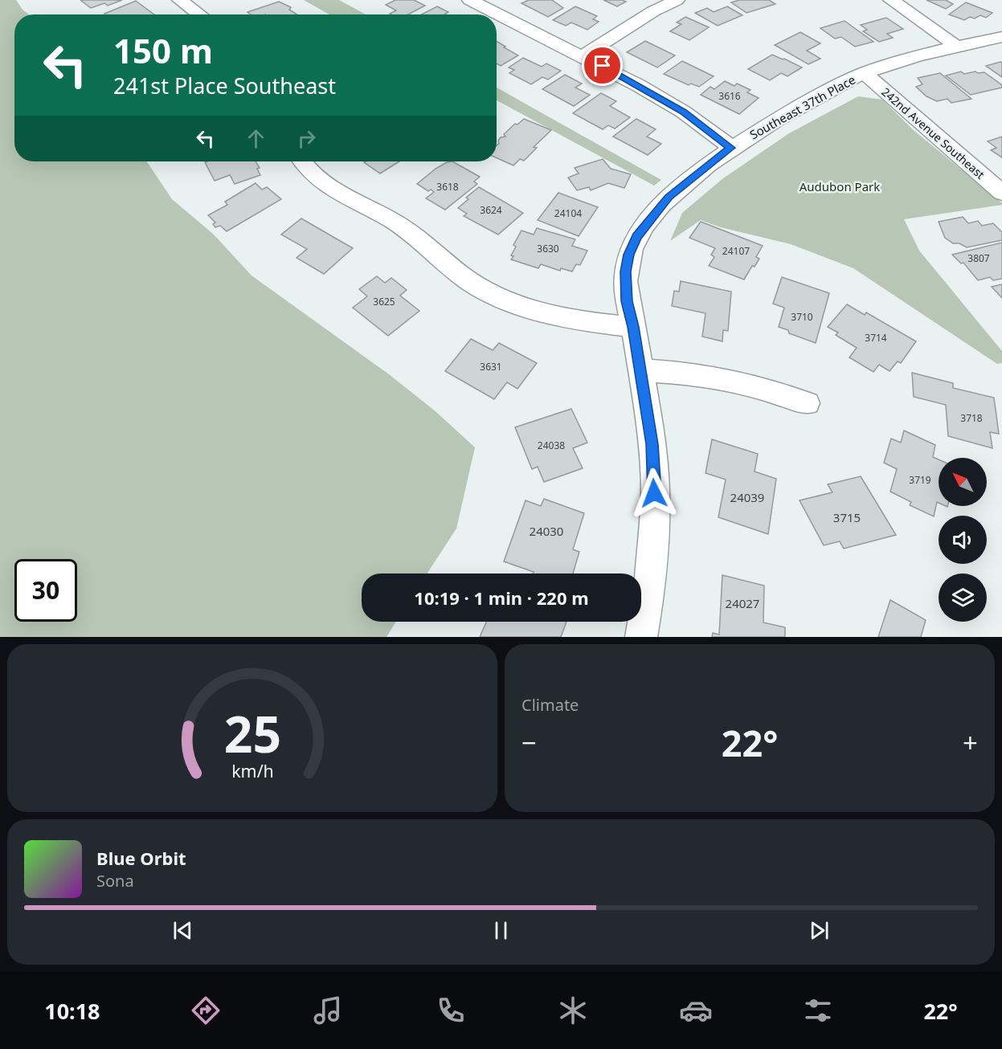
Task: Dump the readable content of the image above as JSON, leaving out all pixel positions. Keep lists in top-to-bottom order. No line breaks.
{"streets":{"street":["Southeast 37th Place","242nd Avenue Southeast"]},"crossings":[["Southeast 37th Place","242nd Avenue Southeast"]],"parks":["Audubon Park"],"house_numbers":["3616","3618","3624","24104","3630","24107","3807","3625","3710","3714","3631","3718","24038","3719","24039","3715","24030","24027"],"north":"top left","page":{"turn":["150 m","241st Place Southeast"],"limit":"30","trip":"10:19 · 1 min · 220 m","tile":"Climate","heat":["−","22°","+"],"song":["Blue Orbit","Sona"],"tabs":["10:18","22°"],"gauge":["25","km/h"]}}
